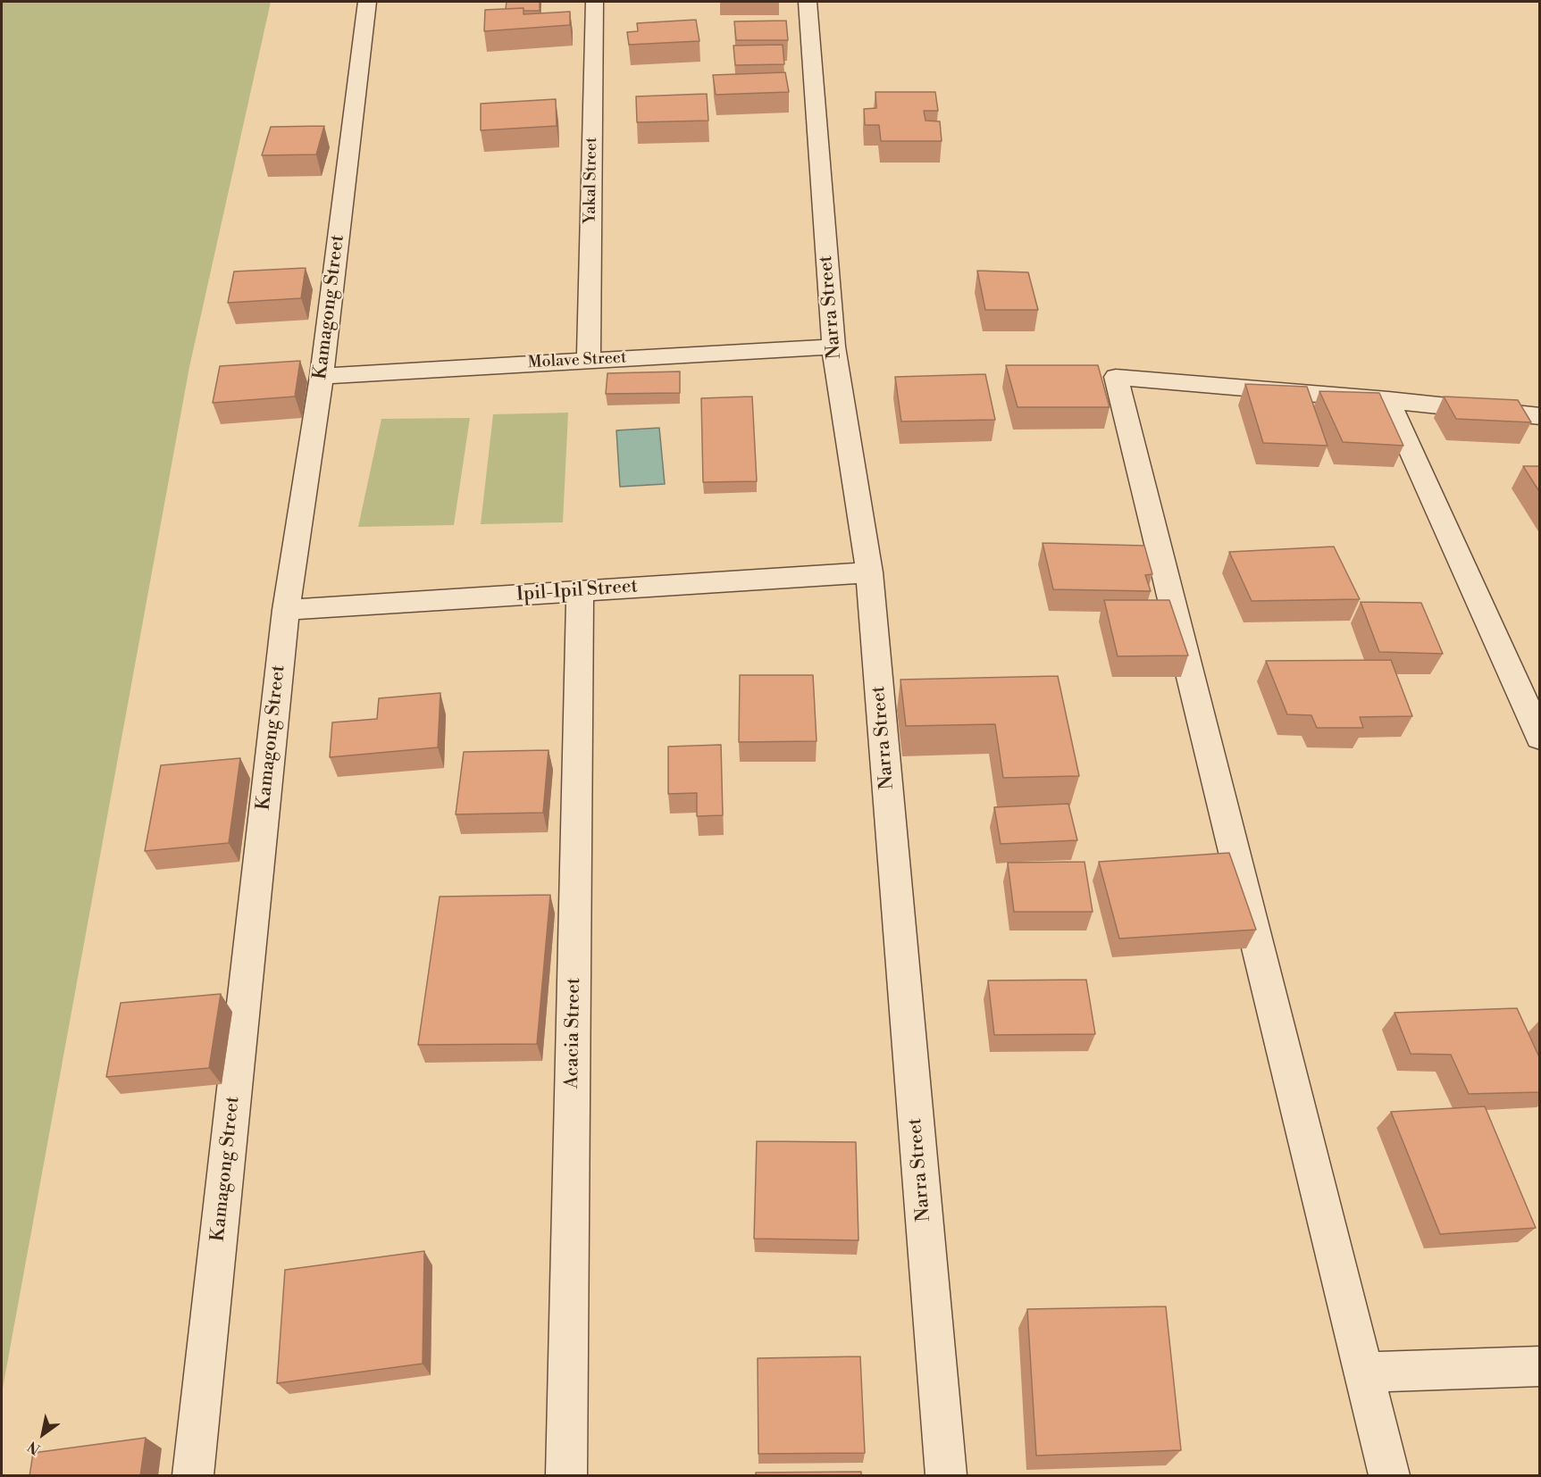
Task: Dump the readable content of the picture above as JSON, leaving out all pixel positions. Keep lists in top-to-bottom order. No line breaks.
{"streets":{"street":["Yakal Street","Kamagong Street","Narra Street","Molave Street","Ipil-Ipil Street","Acacia Street"]},"crossings":[["Yakal Street","Molave Street"],["Kamagong Street","Molave Street"],["Kamagong Street","Ipil-Ipil Street"],["Narra Street","Molave Street"],["Narra Street","Ipil-Ipil Street"],["Ipil-Ipil Street","Acacia Street"]],"north":"bottom left"}
